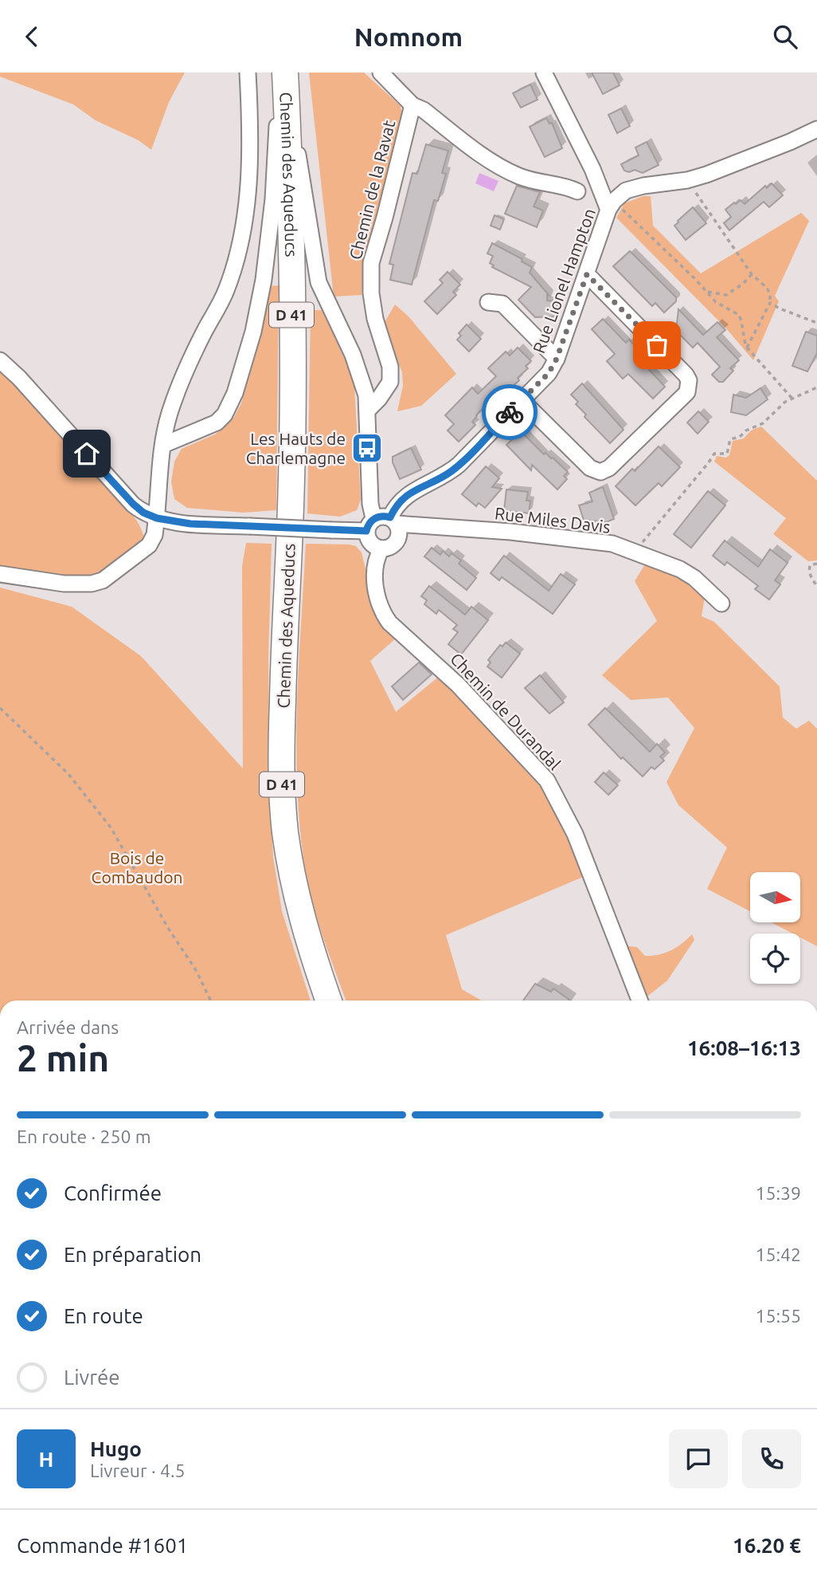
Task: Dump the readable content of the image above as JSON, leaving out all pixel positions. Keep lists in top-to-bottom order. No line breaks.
{"streets":{"main road":["Chemin des Aqueducs","D 41"],"street":["Chemin de la Ravat","Rue Lionel Hampton","Rue Miles Davis","Chemin de Durandal"]},"crossings":[["Rue Lionel Hampton","Rue Miles Davis"],["Rue Lionel Hampton","Chemin de Durandal"],["Rue Miles Davis","Chemin de Durandal"]],"parks":["Bois de Combaudon"],"places":{"bus stop":["Les Hauts de Charlemagne"]},"north":"right","page":{"header":"Nomnom","heading":["2 min","Arrivée dans","16:08–16:13"],"panel":["Hugo","Livreur · 4.5","Commande #1601","16.20 €"],"bar":"En route · 250 m","list":[["Confirmée","15:39"],["En préparation","15:42"],["En route","15:55"],"Livrée"],"round":"H"}}
